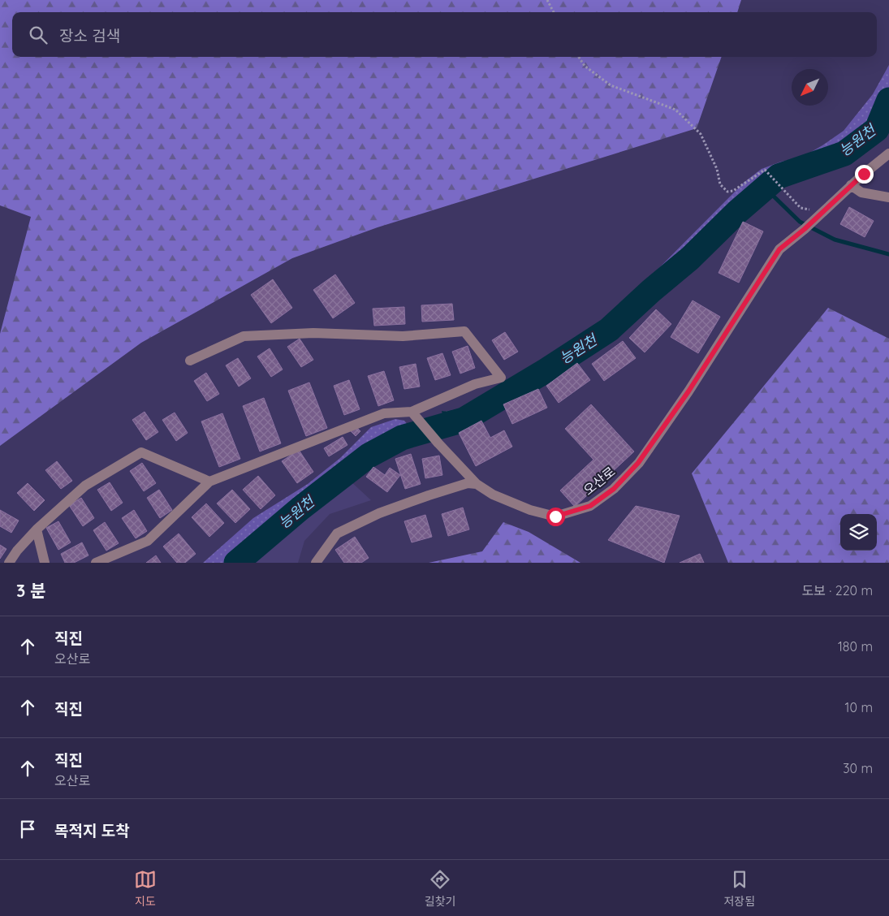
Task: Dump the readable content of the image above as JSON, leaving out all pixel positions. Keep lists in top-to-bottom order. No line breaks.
{"streets":{"street":["오산로"]},"water":["능원천"],"north":"bottom left","page":{"search":"장소 검색","heading":["3 분","도보 · 220 m"],"list":[["직진","오산로","180 m"],["직진","10 m"],["직진","오산로","30 m"],"목적지 도착"],"nav":["지도","길찾기","저장됨"]}}
